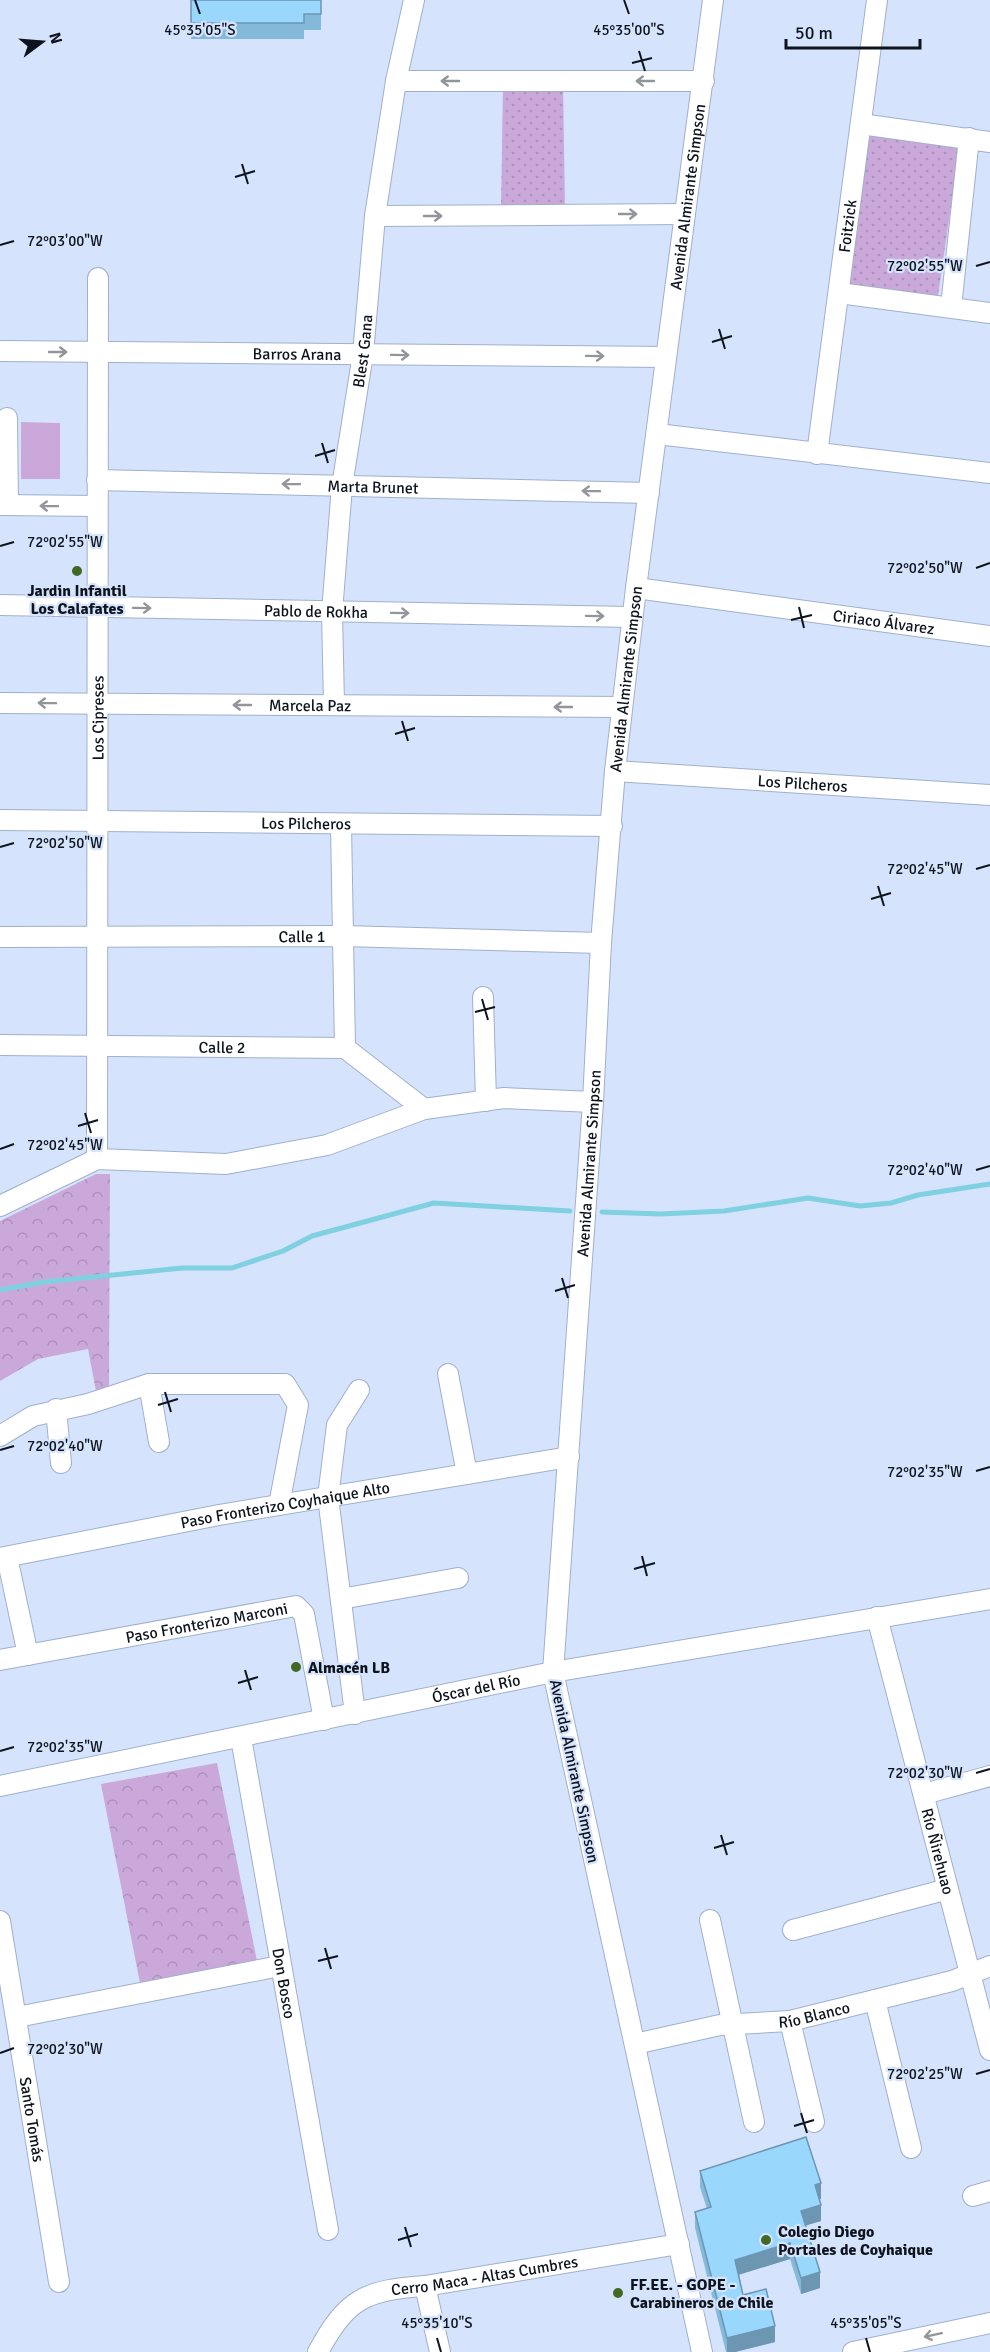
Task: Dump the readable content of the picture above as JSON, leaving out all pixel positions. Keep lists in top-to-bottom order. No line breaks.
{"streets":{"street":["Avenida Almirante Simpson","Foitzick","Blest Gana","Barros Arana","Marta Brunet","Pablo de Rokha","Ciriaco Álvarez","Marcela Paz","Los Cipreses","Los Pilcheros","Calle 1","Calle 2","Paso Fronterizo Coyhaique Alto","Paso Fronterizo Marconi","Óscar del Río","Río Ñirehuao","Don Bosco","Río Blanco","Santo Tomás","Cerro Maca - Altas Cumbres"]},"crossings":[["Avenida Almirante Simpson","Barros Arana"],["Avenida Almirante Simpson","Marta Brunet"],["Avenida Almirante Simpson","Pablo de Rokha"],["Avenida Almirante Simpson","Ciriaco Álvarez"],["Avenida Almirante Simpson","Marcela Paz"],["Avenida Almirante Simpson","Los Pilcheros"],["Avenida Almirante Simpson","Calle 1"],["Avenida Almirante Simpson","Paso Fronterizo Coyhaique Alto"],["Avenida Almirante Simpson","Óscar del Río"],["Avenida Almirante Simpson","Río Blanco"],["Avenida Almirante Simpson","Cerro Maca - Altas Cumbres"],["Blest Gana","Barros Arana"],["Blest Gana","Marta Brunet"],["Blest Gana","Pablo de Rokha"],["Blest Gana","Marcela Paz"],["Barros Arana","Los Cipreses"],["Marta Brunet","Los Cipreses"],["Pablo de Rokha","Los Cipreses"],["Marcela Paz","Los Cipreses"],["Los Cipreses","Los Pilcheros"],["Los Cipreses","Calle 1"],["Los Cipreses","Calle 2"],["Paso Fronterizo Marconi","Óscar del Río"],["Óscar del Río","Río Ñirehuao"],["Óscar del Río","Don Bosco"],["Río Ñirehuao","Río Blanco"]],"one_way":["Marta Brunet","Pablo de Rokha","Marcela Paz"],"places":["Jardin Infantil Los Calafates","Almacén LB","Colegio Diego Portales de Coyhaique","FF.EE. - GOPE - Carabineros de Chile"],"scale_bar":"50 m","north":"right","coordinates":["45°35'05\"S","45°35'00\"S","72°03'00\"W","72°02'55\"W","72°02'50\"W","72°02'45\"W","72°02'40\"W","72°02'35\"W","72°02'30\"W","72°02'25\"W","45°35'10\"S"]}
